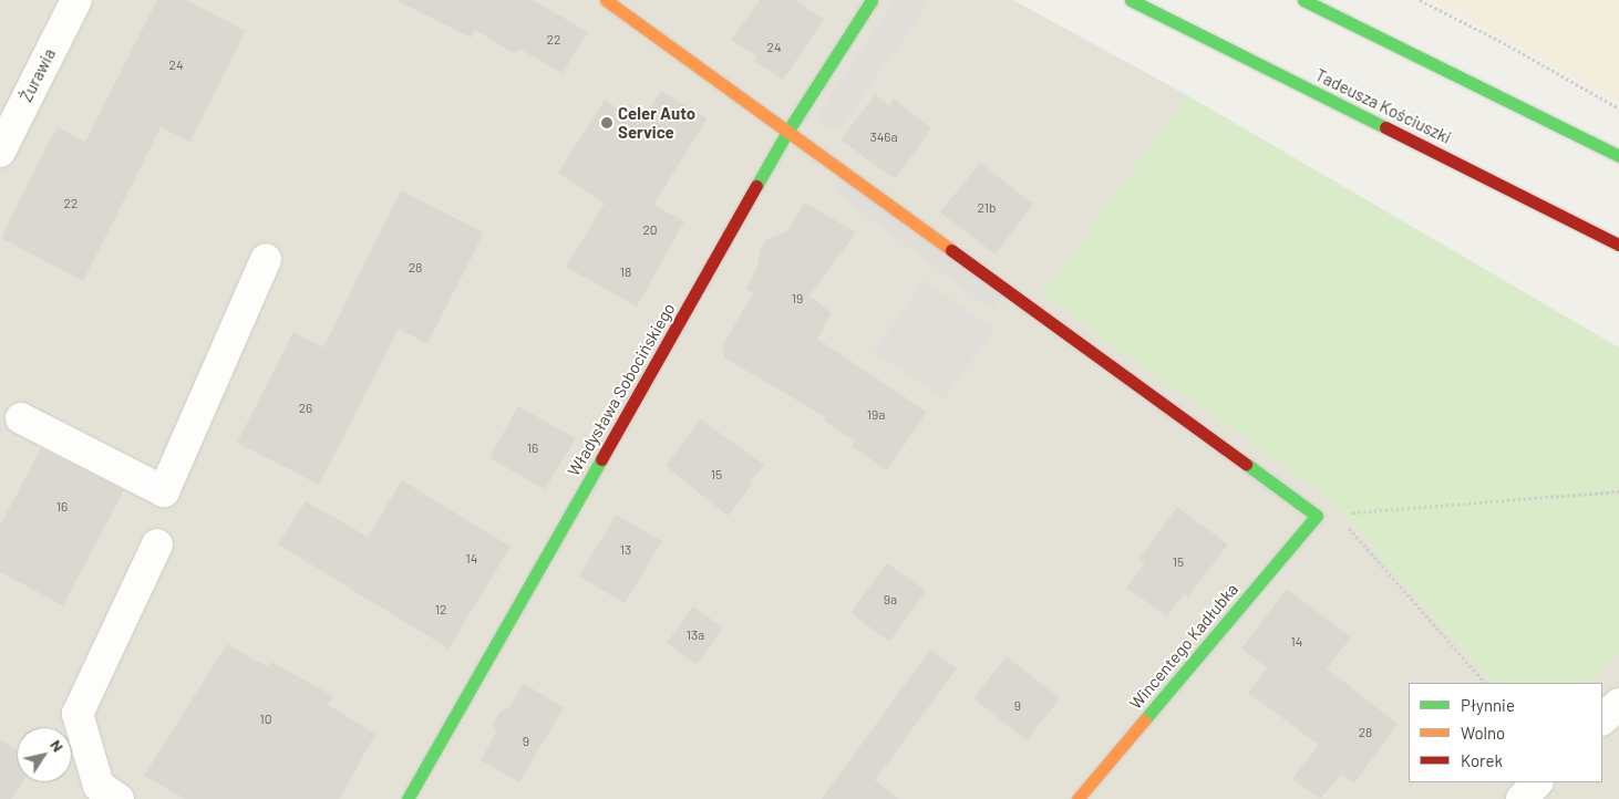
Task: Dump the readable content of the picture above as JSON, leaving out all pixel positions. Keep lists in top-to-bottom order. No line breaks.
{"streets":{"street":["Żurawia","Tadeusza Kościuszki","Władysława Sobocińskiego","Wincentego Kadłubka"]},"places":["Celer Auto Service"],"house_numbers":["22","24","24","346a","22","21b","20","28","18","19","26","19a","16","15","16","13","14","15","9a","12","13a","14","9","10","28","9"],"legend":["Płynnie","Wolno","Korek"],"north":"top right"}
